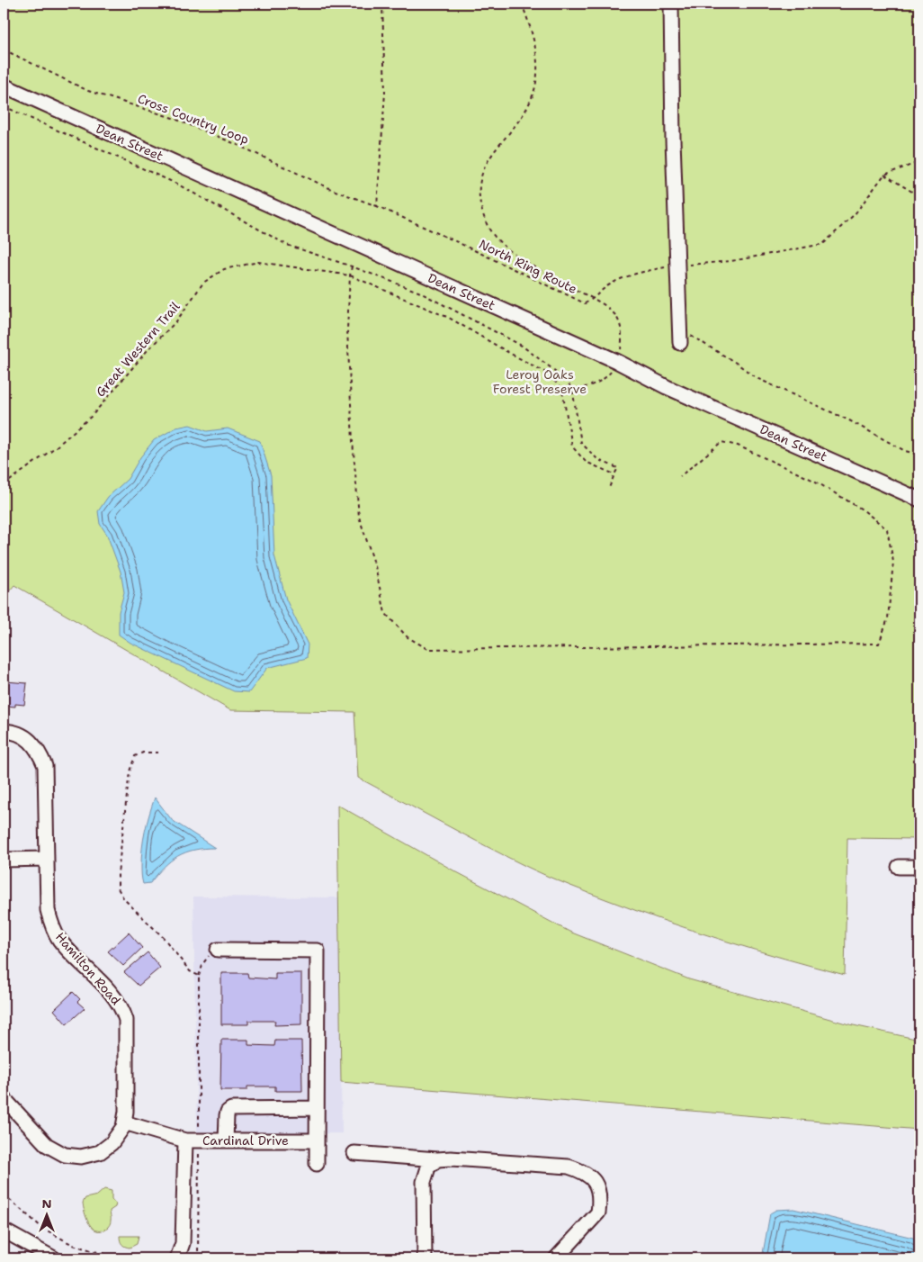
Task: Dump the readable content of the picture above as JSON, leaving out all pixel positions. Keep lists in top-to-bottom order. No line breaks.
{"streets":{"street":["Dean Street","Hamilton Road","Cardinal Drive"],"path":["Cross Country Loop","North Ring Route","Great Western Trail"]},"crossings":[["Cross Country Loop","North Ring Route"]],"parks":["Leroy Oaks Forest Preserve"],"north":"top"}
